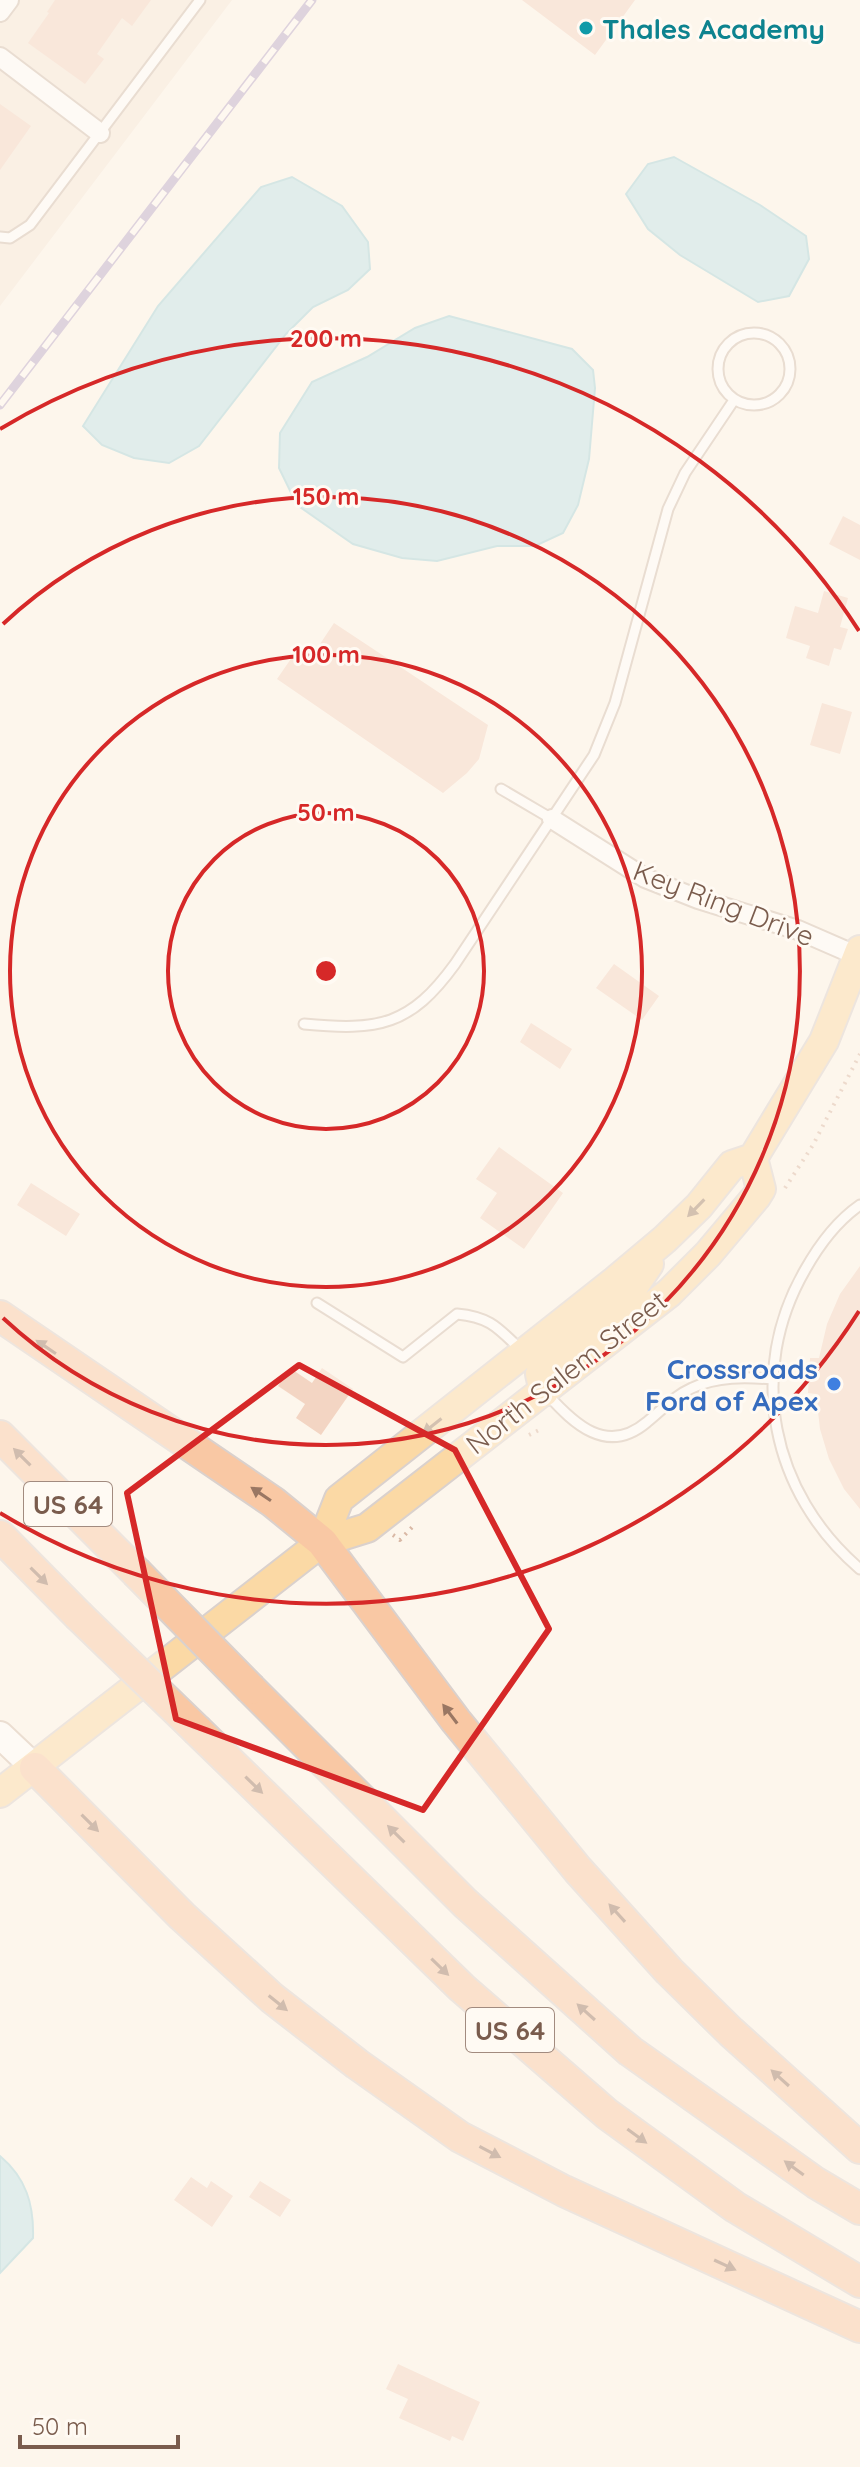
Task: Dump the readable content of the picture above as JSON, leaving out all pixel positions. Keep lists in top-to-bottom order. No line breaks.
{"streets":{"highway":["US 64"],"main road":["North Salem Street"],"street":["Key Ring Drive"]},"crossings":[["Key Ring Drive","North Salem Street"]],"places":["Thales Academy","Crossroads Ford of Apex"],"scale_bar":"50 m","rings":["200 m","150 m","100 m","50 m"]}
